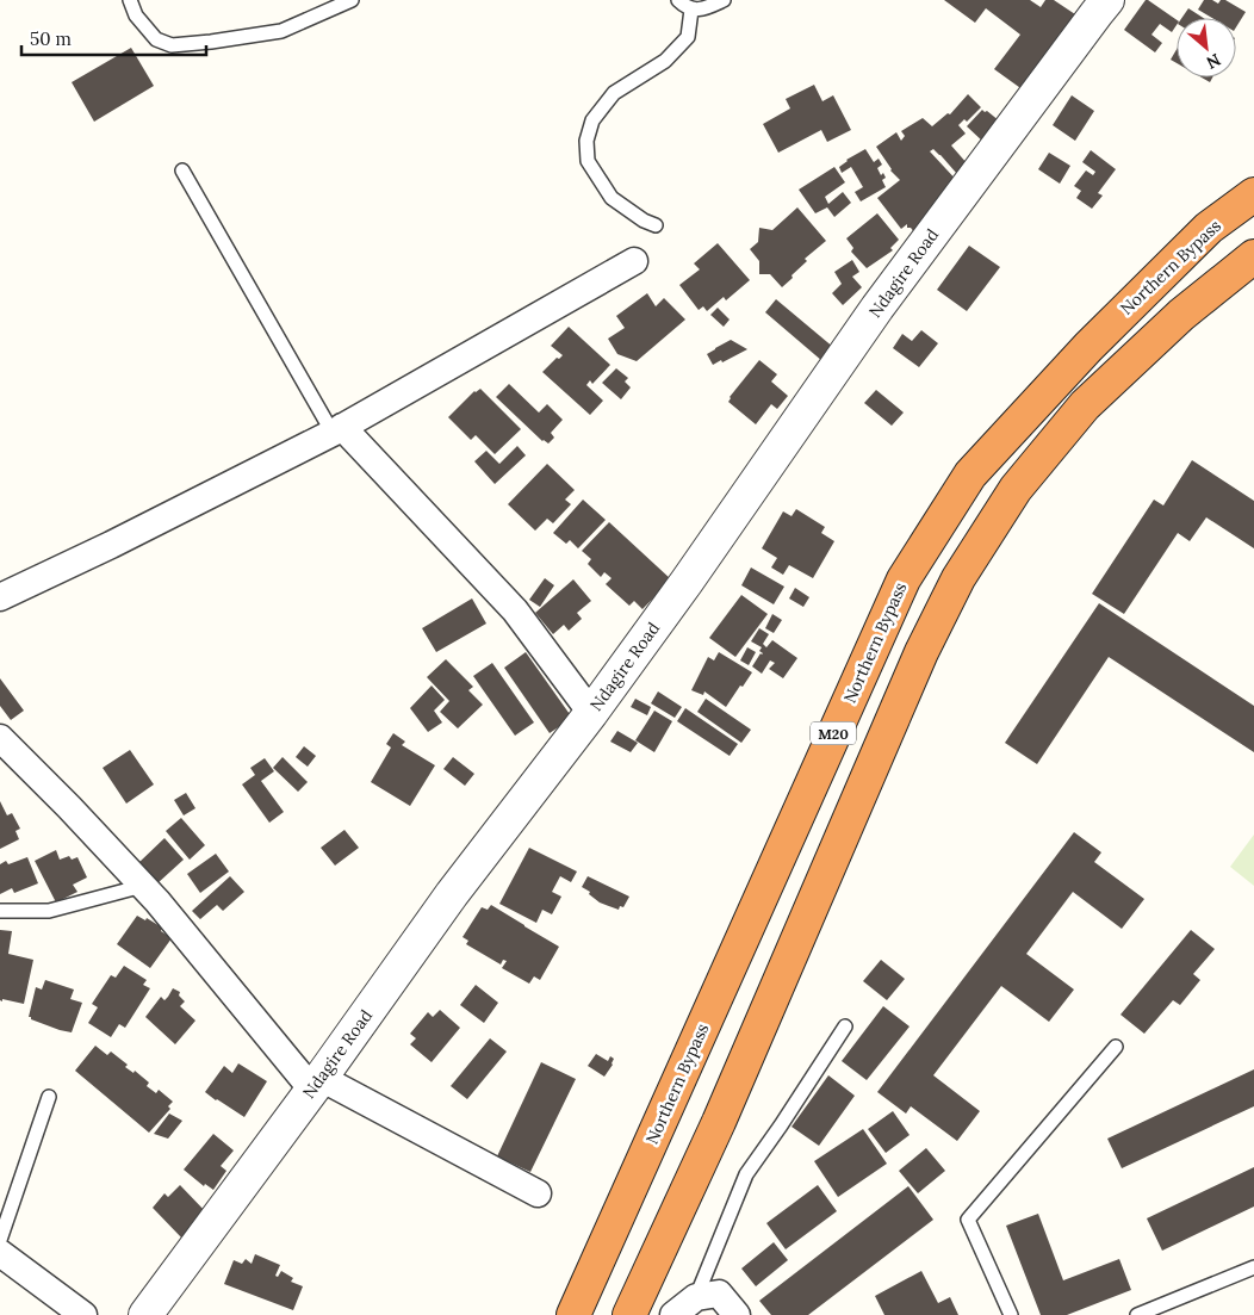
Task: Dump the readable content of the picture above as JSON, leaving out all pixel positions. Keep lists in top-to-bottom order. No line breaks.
{"streets":{"highway":["Northern Bypass","M20"],"street":["Ndagire Road"]},"scale_bar":"50 m","north":"bottom right"}
